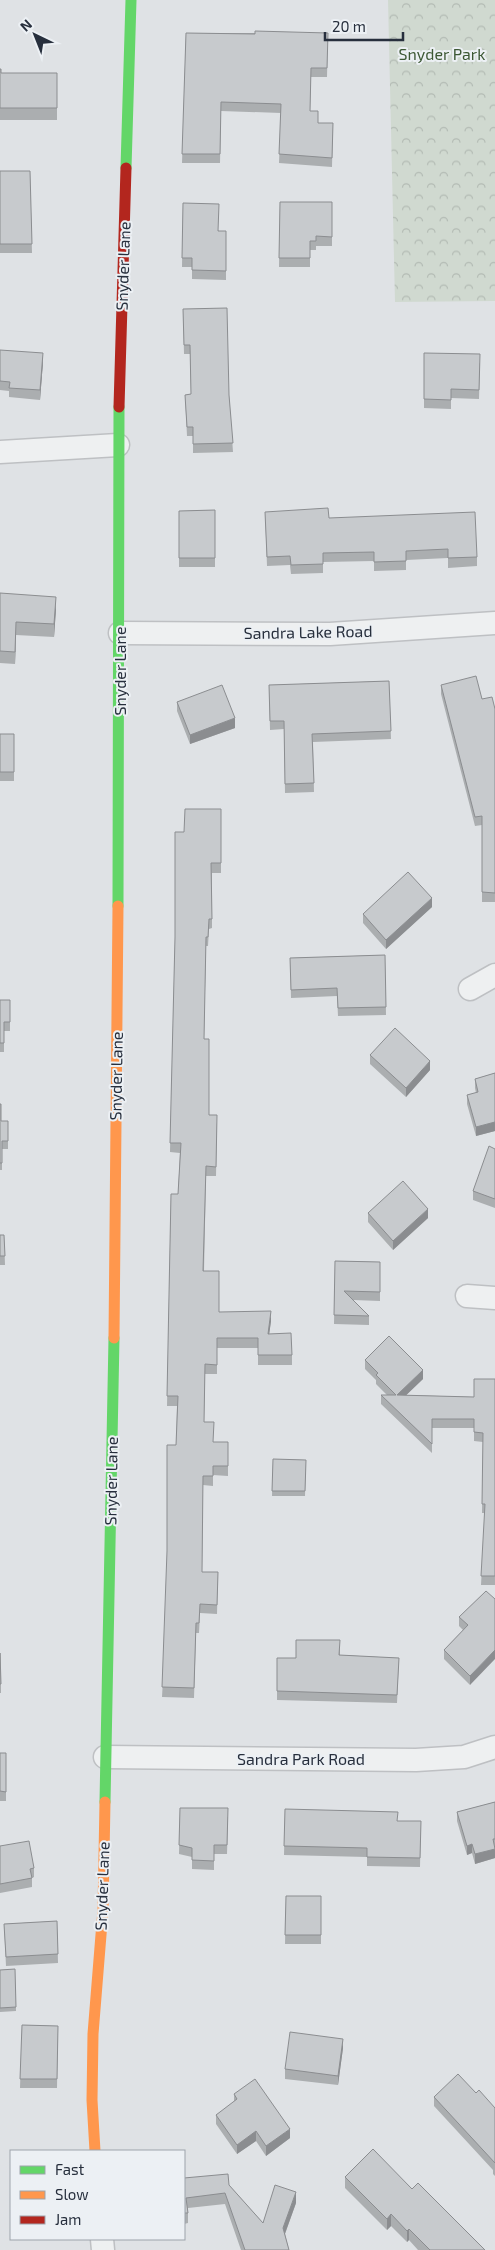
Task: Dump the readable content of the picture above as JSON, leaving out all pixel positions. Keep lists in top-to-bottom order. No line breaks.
{"streets":{"street":["Snyder Lane","Sandra Lake Road","Sandra Park Road"]},"crossings":[["Snyder Lane","Sandra Lake Road"],["Snyder Lane","Sandra Park Road"]],"parks":["Snyder Park"],"legend":["Fast","Slow","Jam"],"scale_bar":"20 m","north":"top left"}
